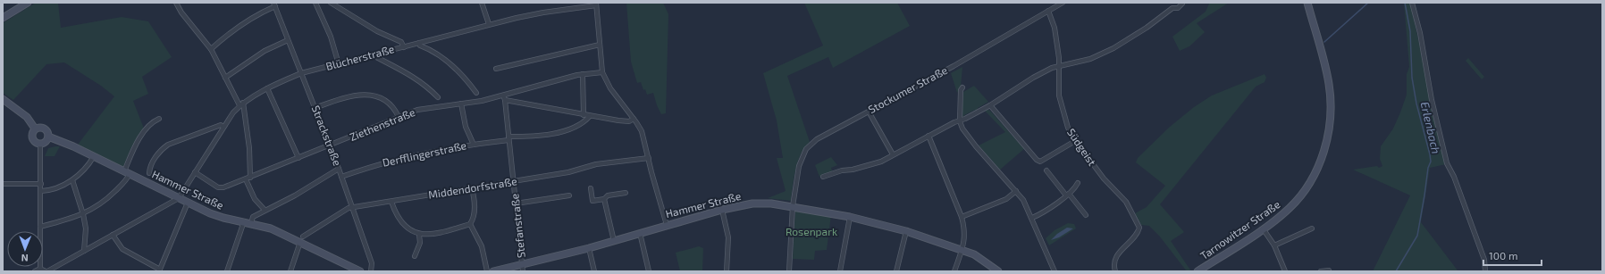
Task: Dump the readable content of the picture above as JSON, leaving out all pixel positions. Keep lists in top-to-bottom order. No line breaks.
{"streets":{"main road":["Hammer Straße","Tarnowitzer Straße"],"street":["Blücherstraße","Stockumer Straße","Ziethenstraße","Strackstraße","Südgeist","Derfflingerstraße","Middendorfstraße","Stefanstraße"]},"crossings":[["Blücherstraße","Ziethenstraße"],["Blücherstraße","Strackstraße"],["Blücherstraße","Hammer Straße"],["Stockumer Straße","Südgeist"],["Stockumer Straße","Hammer Straße"],["Ziethenstraße","Strackstraße"],["Ziethenstraße","Stefanstraße"],["Strackstraße","Derfflingerstraße"],["Strackstraße","Middendorfstraße"],["Derfflingerstraße","Stefanstraße"],["Middendorfstraße","Hammer Straße"],["Middendorfstraße","Stefanstraße"],["Hammer Straße","Stefanstraße"]],"water":["Erlenbach"],"parks":["Rosenpark"],"scale_bar":"100 m","north":"bottom"}
